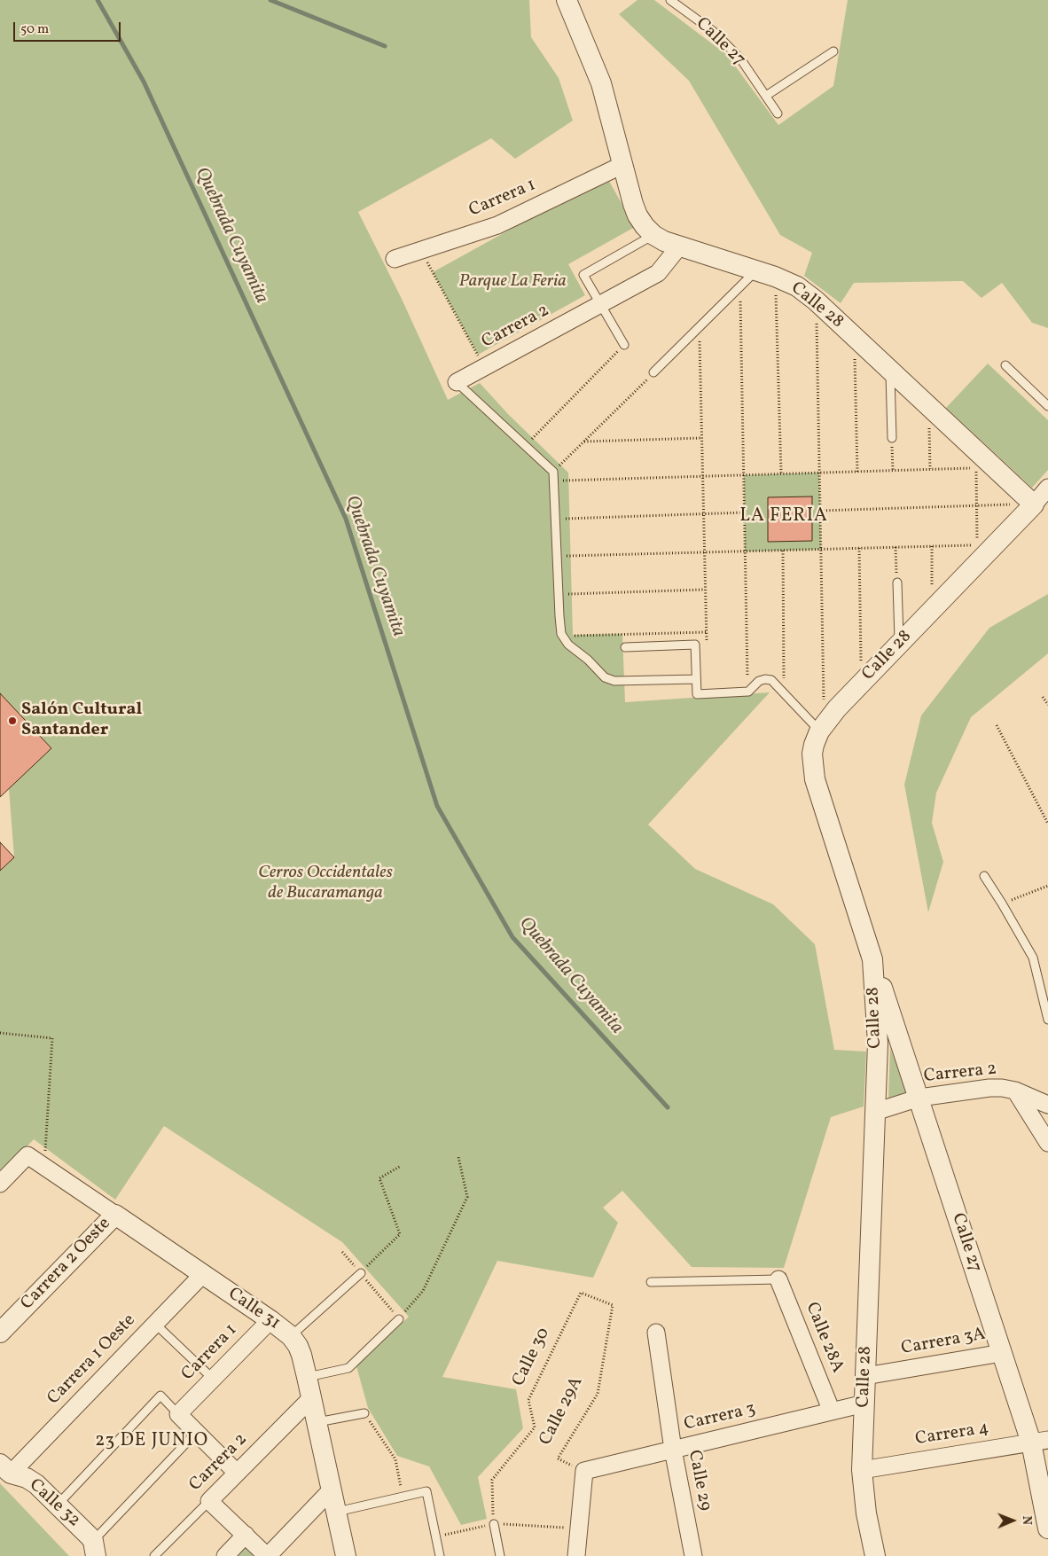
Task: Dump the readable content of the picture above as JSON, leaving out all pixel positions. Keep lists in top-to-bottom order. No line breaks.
{"streets":{"street":["Calle 27","Carrera 1","Calle 28","Carrera 2","Carrera 2 Oeste","Calle 31","Calle 28A","Carrera 3A","Carrera 1 Oeste","Carrera 3","Carrera 4","Calle 29","Calle 32"],"path":["Calle 30","Calle 29A"]},"crossings":[["Calle 27","Calle 28"],["Calle 27","Carrera 2"],["Calle 27","Carrera 3A"],["Calle 27","Carrera 4"],["Carrera 1","Calle 28"],["Carrera 1","Calle 31"],["Calle 28","Carrera 2"],["Calle 28","Carrera 3A"],["Calle 28","Carrera 3"],["Calle 28","Carrera 4"],["Carrera 2","Calle 31"],["Carrera 2 Oeste","Calle 31"],["Calle 31","Carrera 1 Oeste"],["Calle 28A","Carrera 3"],["Calle 30","Calle 29A"],["Carrera 1 Oeste","Calle 32"],["Calle 29A","Carrera 3"],["Carrera 3","Calle 29"]],"districts":["LA FERIA","23 DE JUNIO"],"water":["Quebrada Cuyamita"],"parks":["Parque La Feria","Cerros Occidentales de Bucaramanga"],"places":["Salón Cultural Santander"],"scale_bar":"50 m","north":"right"}
